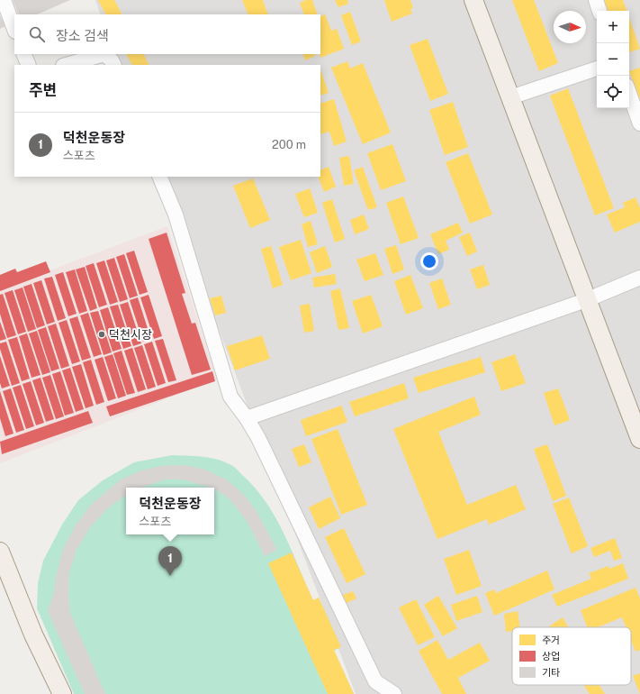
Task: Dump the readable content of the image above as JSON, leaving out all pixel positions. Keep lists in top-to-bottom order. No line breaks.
{"places":["덕천시장"],"legend":["주거","상업","기타"],"north":"right","page":{"map_buttons":["+","−"],"search":"장소 검색","heading":"주변","list":[{"mark":"1","name":"덕천운동장","note":"스포츠","value":"200 m"}],"popup":["덕천운동장","스포츠"],"pins":"1"}}
